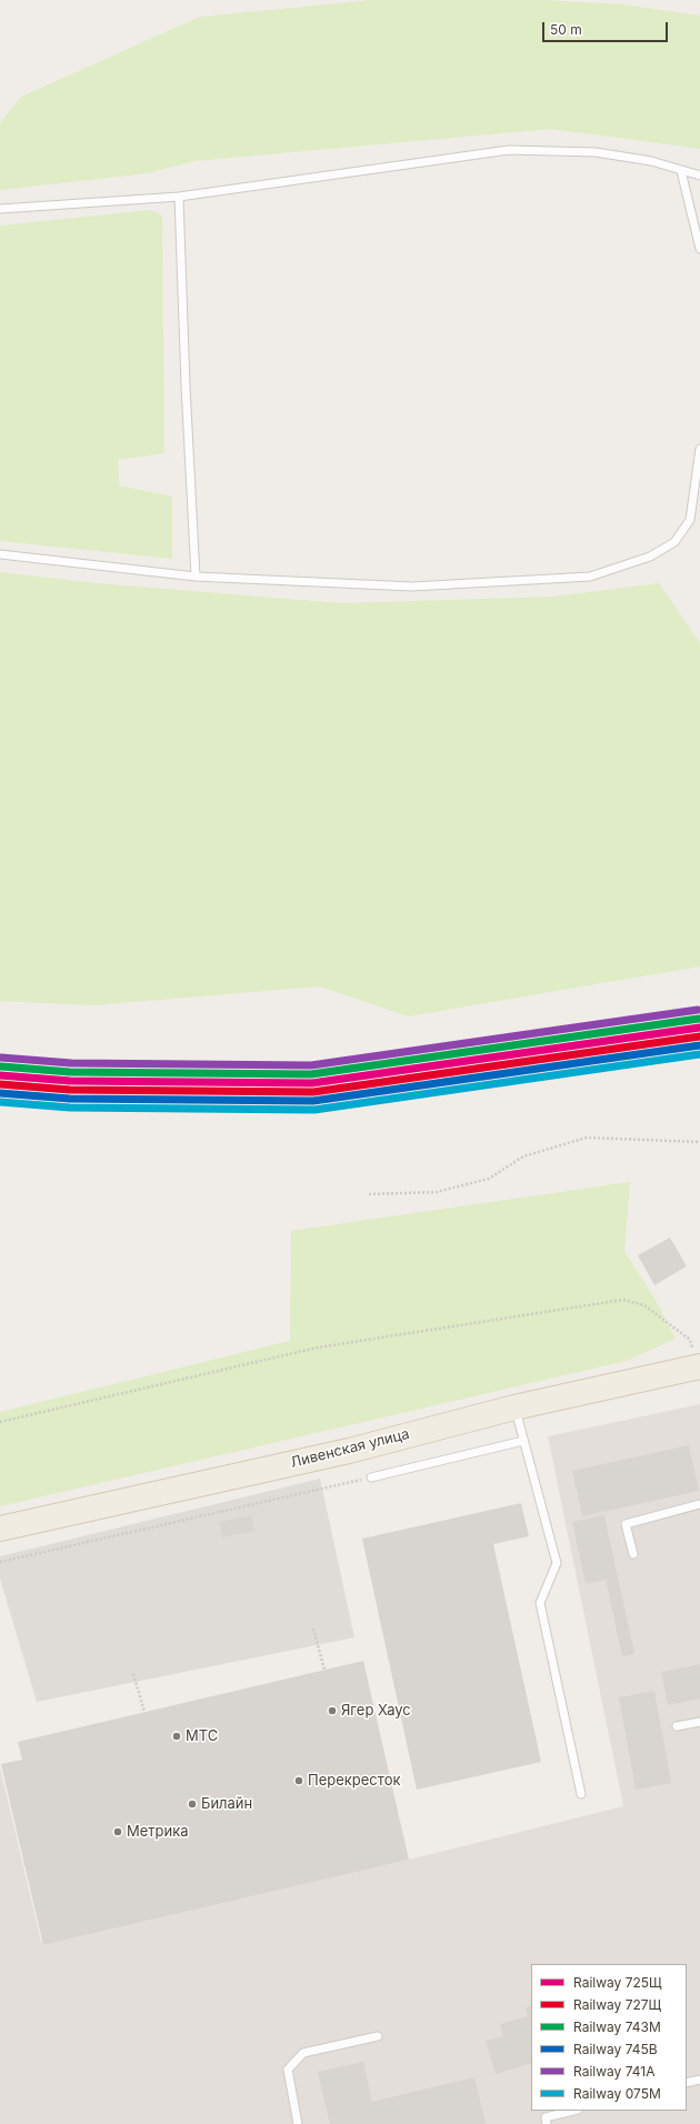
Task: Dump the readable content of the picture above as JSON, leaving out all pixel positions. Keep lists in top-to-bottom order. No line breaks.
{"streets":{"main road":["Ливенская улица"]},"places":["Ягер Хаус","МТС","Перекресток","Билайн","Метрика"],"lines":["rail line 741А","rail line 743М","rail line 725Щ","rail line 727Щ","rail line 745В","rail line 075М"],"legend":["Railway 725Щ","Railway 727Щ","Railway 743М","Railway 745В","Railway 741А","Railway 075М"],"scale_bar":"50 m"}
